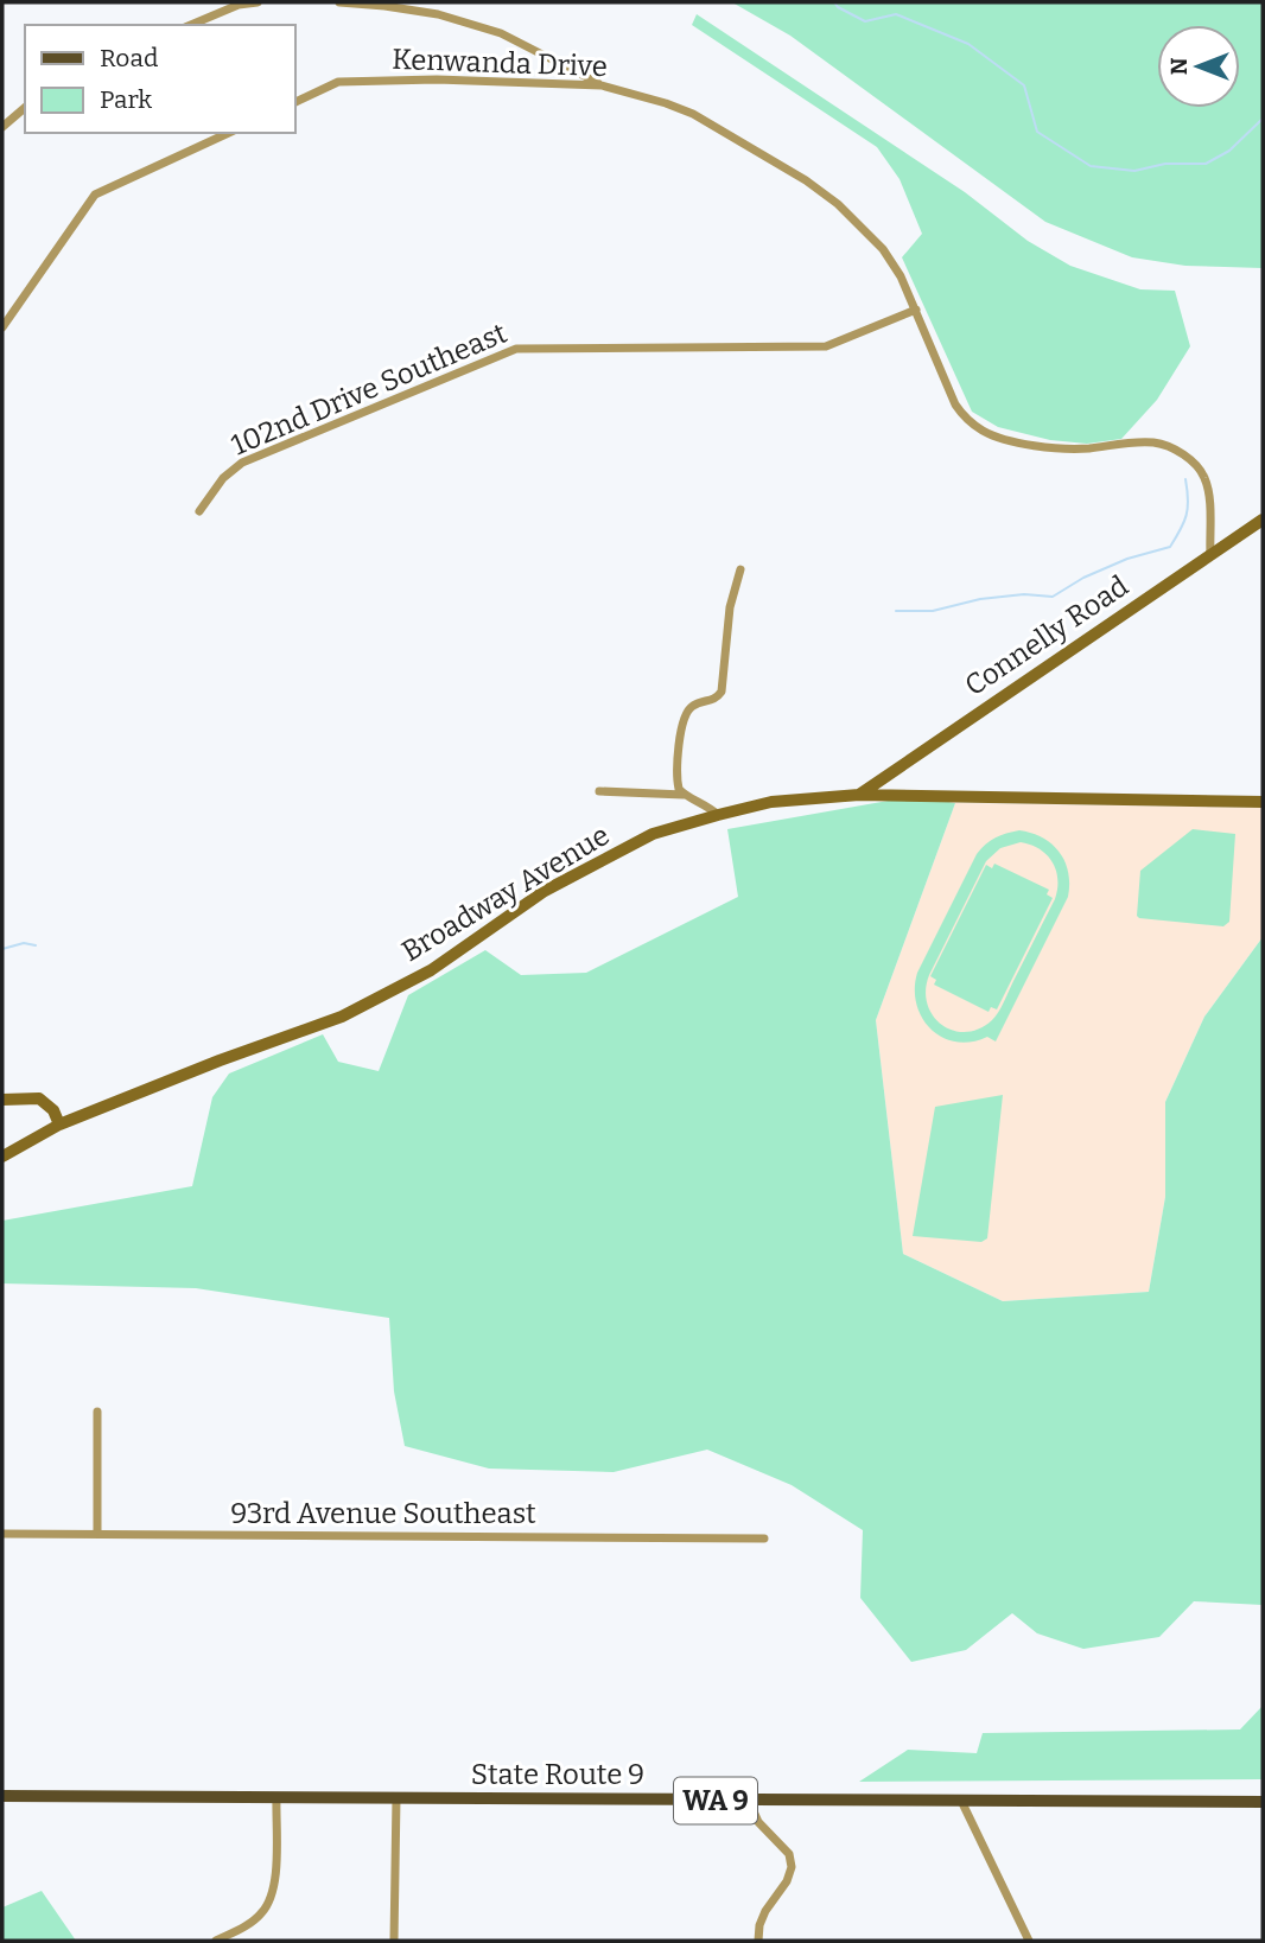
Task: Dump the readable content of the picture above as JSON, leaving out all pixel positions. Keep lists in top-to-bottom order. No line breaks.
{"streets":{"main road":["State Route 9","WA 9"],"street":["Kenwanda Drive","102nd Drive Southeast","Connelly Road","Broadway Avenue","93rd Avenue Southeast"]},"crossings":[["Kenwanda Drive","102nd Drive Southeast"],["Kenwanda Drive","Connelly Road"],["Connelly Road","Broadway Avenue"]],"legend":["Road","Park"],"north":"left"}
